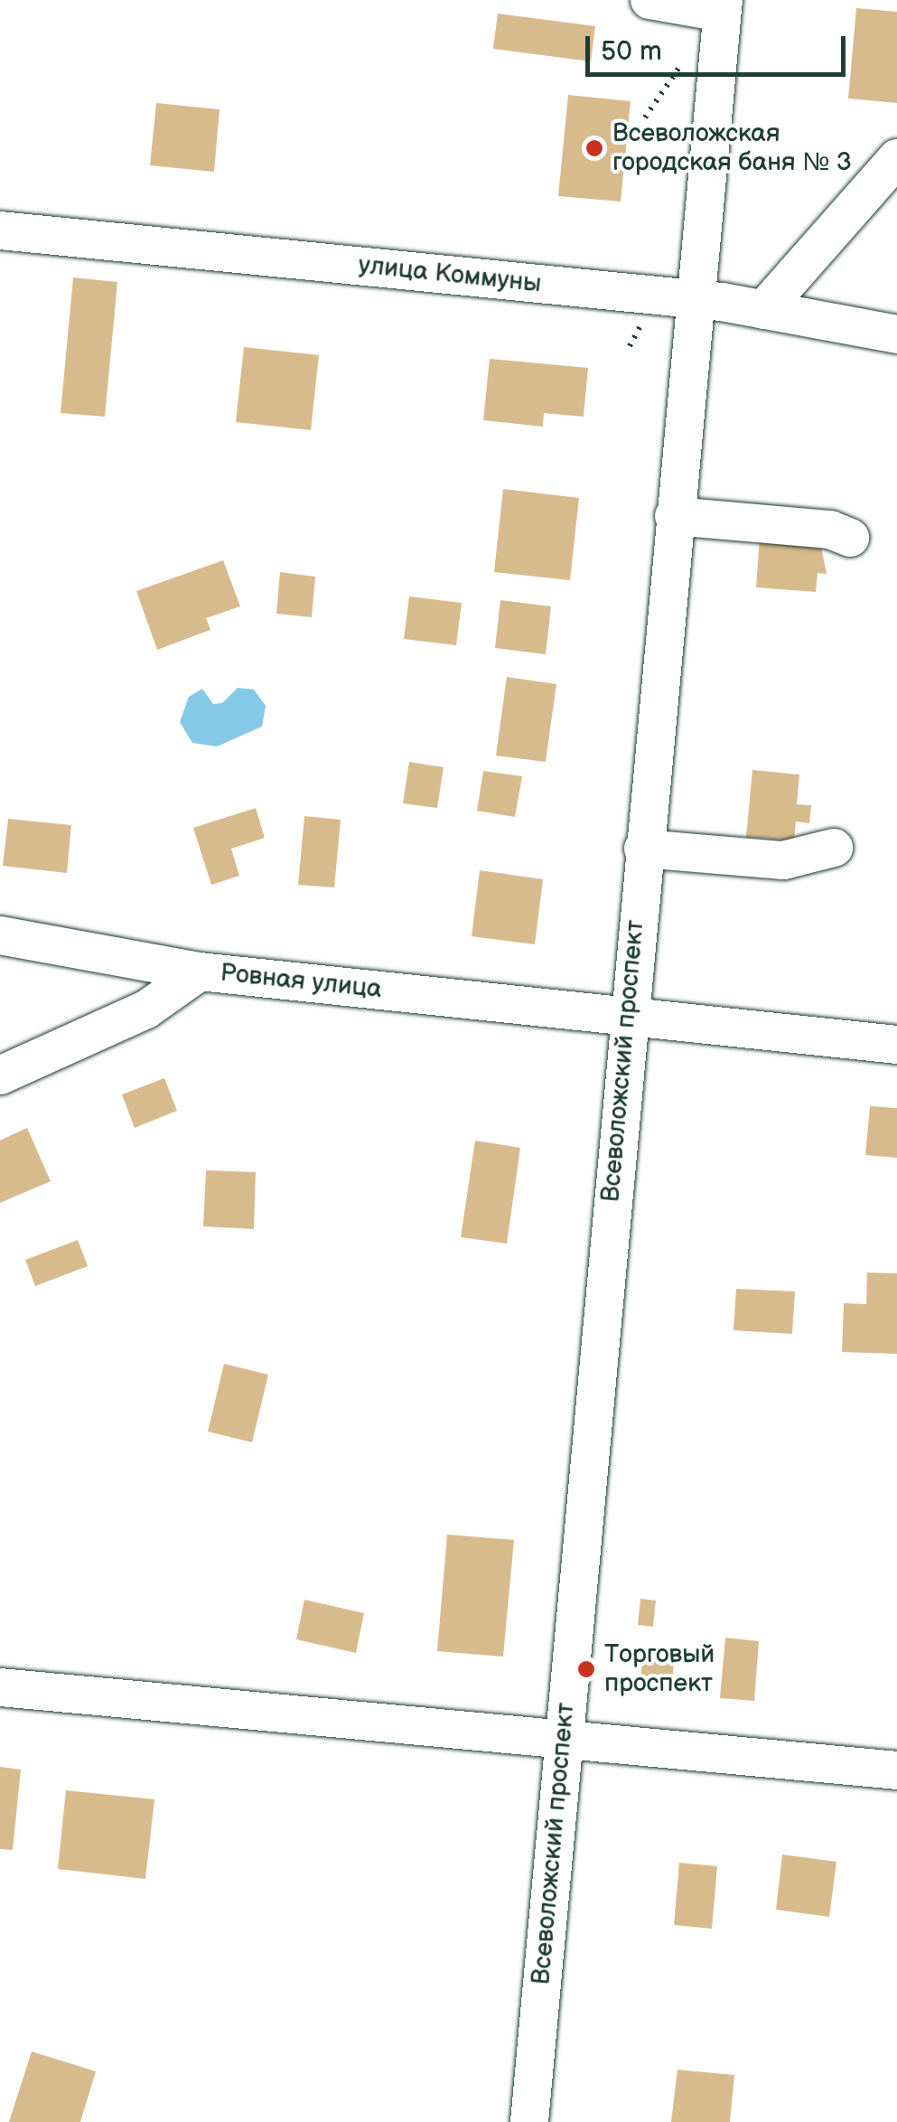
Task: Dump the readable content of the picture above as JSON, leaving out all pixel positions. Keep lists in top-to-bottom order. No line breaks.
{"streets":{"street":["улица Коммуны","Ровная улица","Всеволожский проспект"]},"crossings":[["улица Коммуны","Всеволожский проспект"],["Ровная улица","Всеволожский проспект"]],"places":["Всеволожская городская баня № 3","Торговый проспект"],"scale_bar":"50 m"}
